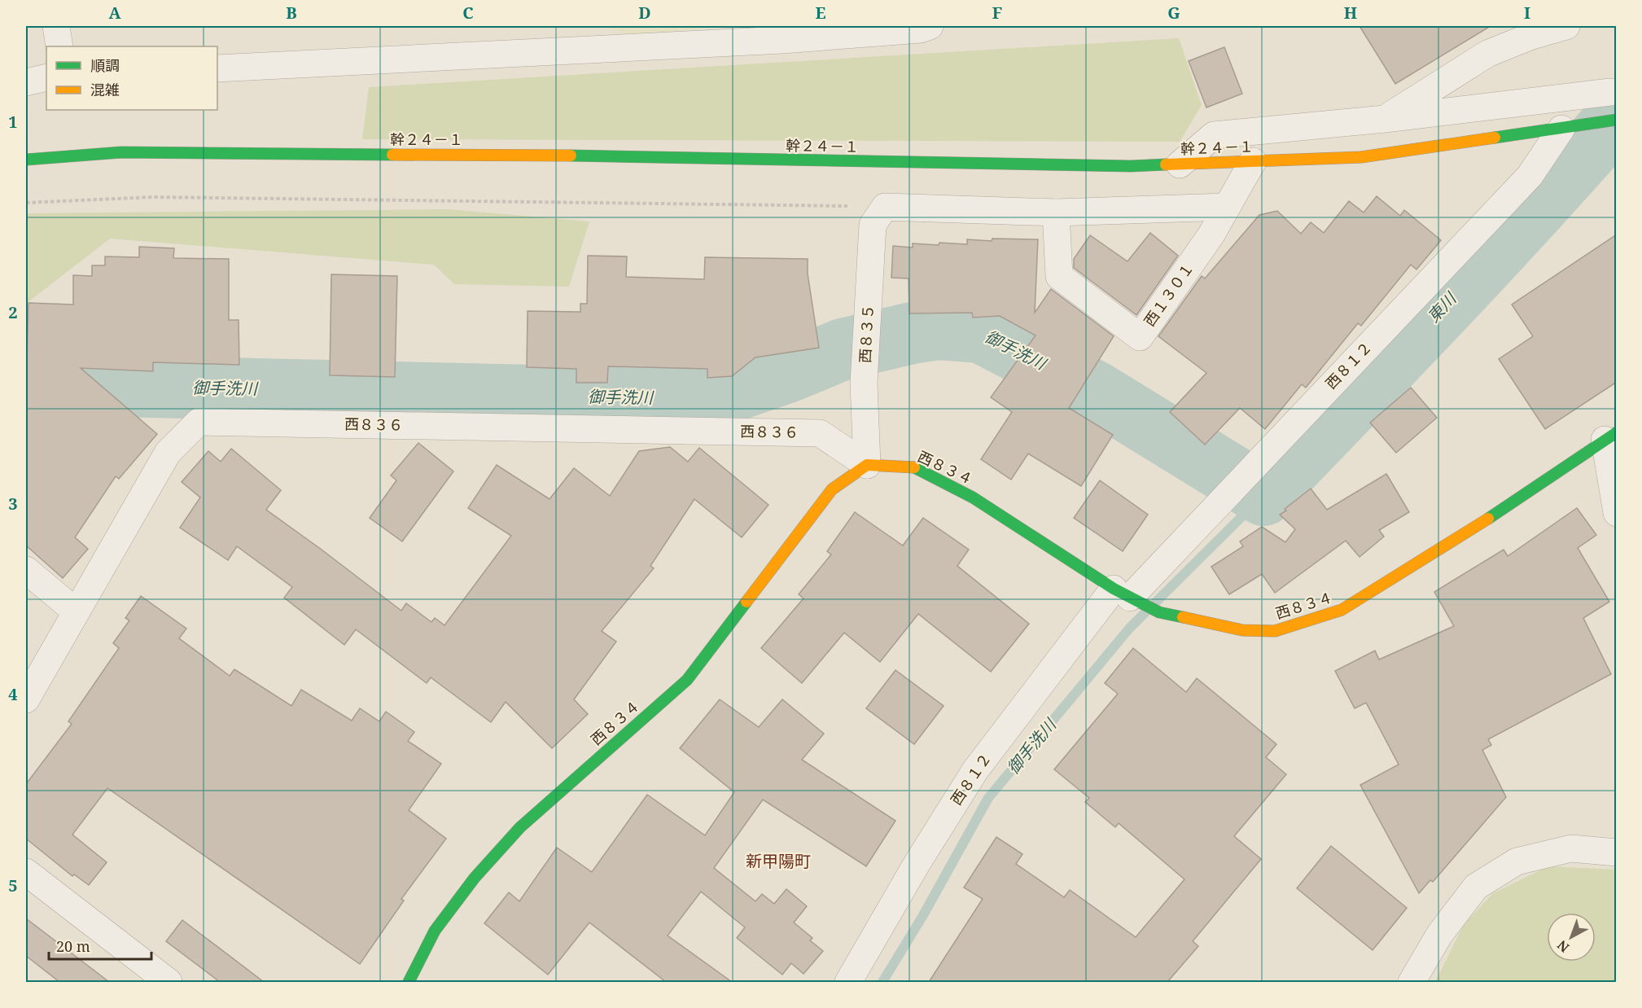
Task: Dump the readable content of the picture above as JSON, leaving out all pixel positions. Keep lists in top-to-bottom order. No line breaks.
{"streets":{"street":["幹２４－１","西１３０１","西８３５","西８１２","西８３６","西８３４"]},"crossings":[["幹２４－１","西１３０１"],["幹２４－１","西８１２"],["西８３５","西８３６"],["西８３５","西８３４"],["西８１２","西８３４"],["西８３６","西８３４"]],"districts":["新甲陽町"],"water":["東川","御手洗川"],"legend":["順調","混雑"],"scale_bar":"20 m","north":"bottom left","grid":{"columns":["A","B","C","D","E","F","G","H","I"],"rows":["1","2","3","4","5"]}}
